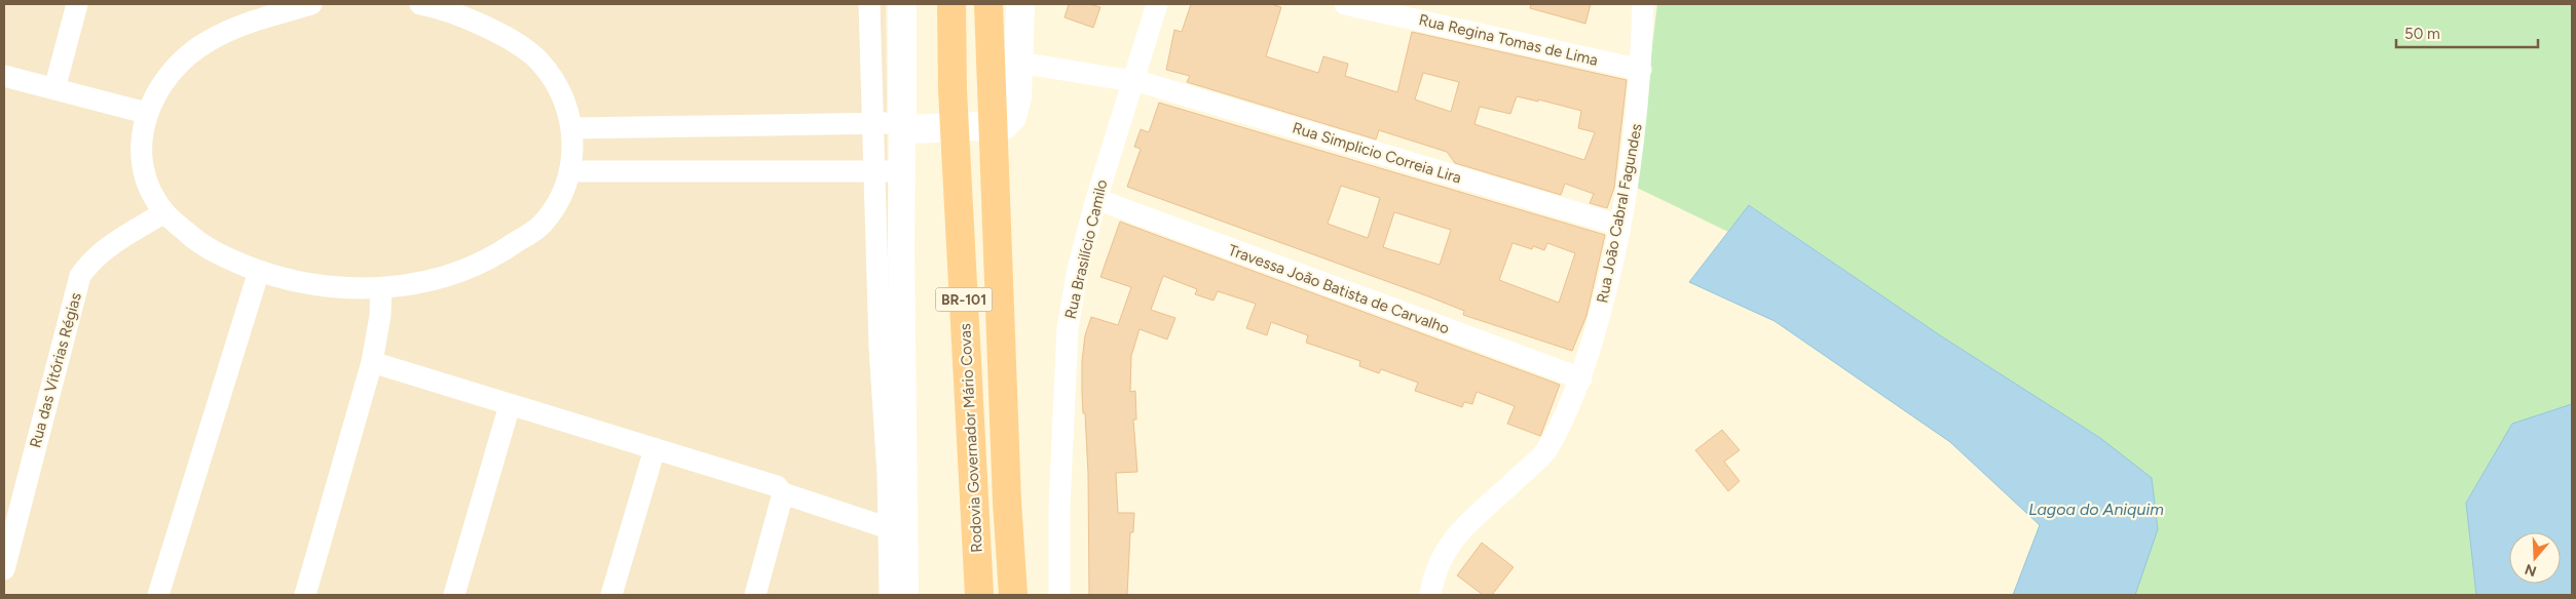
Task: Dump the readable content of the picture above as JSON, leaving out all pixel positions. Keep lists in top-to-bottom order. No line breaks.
{"streets":{"highway":["BR-101","Rodovia Governador Mário Covas"],"street":["Rua Regina Tomas de Lima","Rua Simplicio Correia Lira","Rua João Cabral Fagundes","Rua Brasilício Camilo","Travessa João Batista de Carvalho","Rua das Vitórias Régias"]},"crossings":[["Rua Regina Tomas de Lima","Rua João Cabral Fagundes"],["Rua Simplicio Correia Lira","Rua João Cabral Fagundes"],["Rua Simplicio Correia Lira","Rua Brasilício Camilo"],["Rua João Cabral Fagundes","Travessa João Batista de Carvalho"],["Rua Brasilício Camilo","Travessa João Batista de Carvalho"]],"water":["Lagoa do Aniquim"],"scale_bar":"50 m","north":"bottom"}
